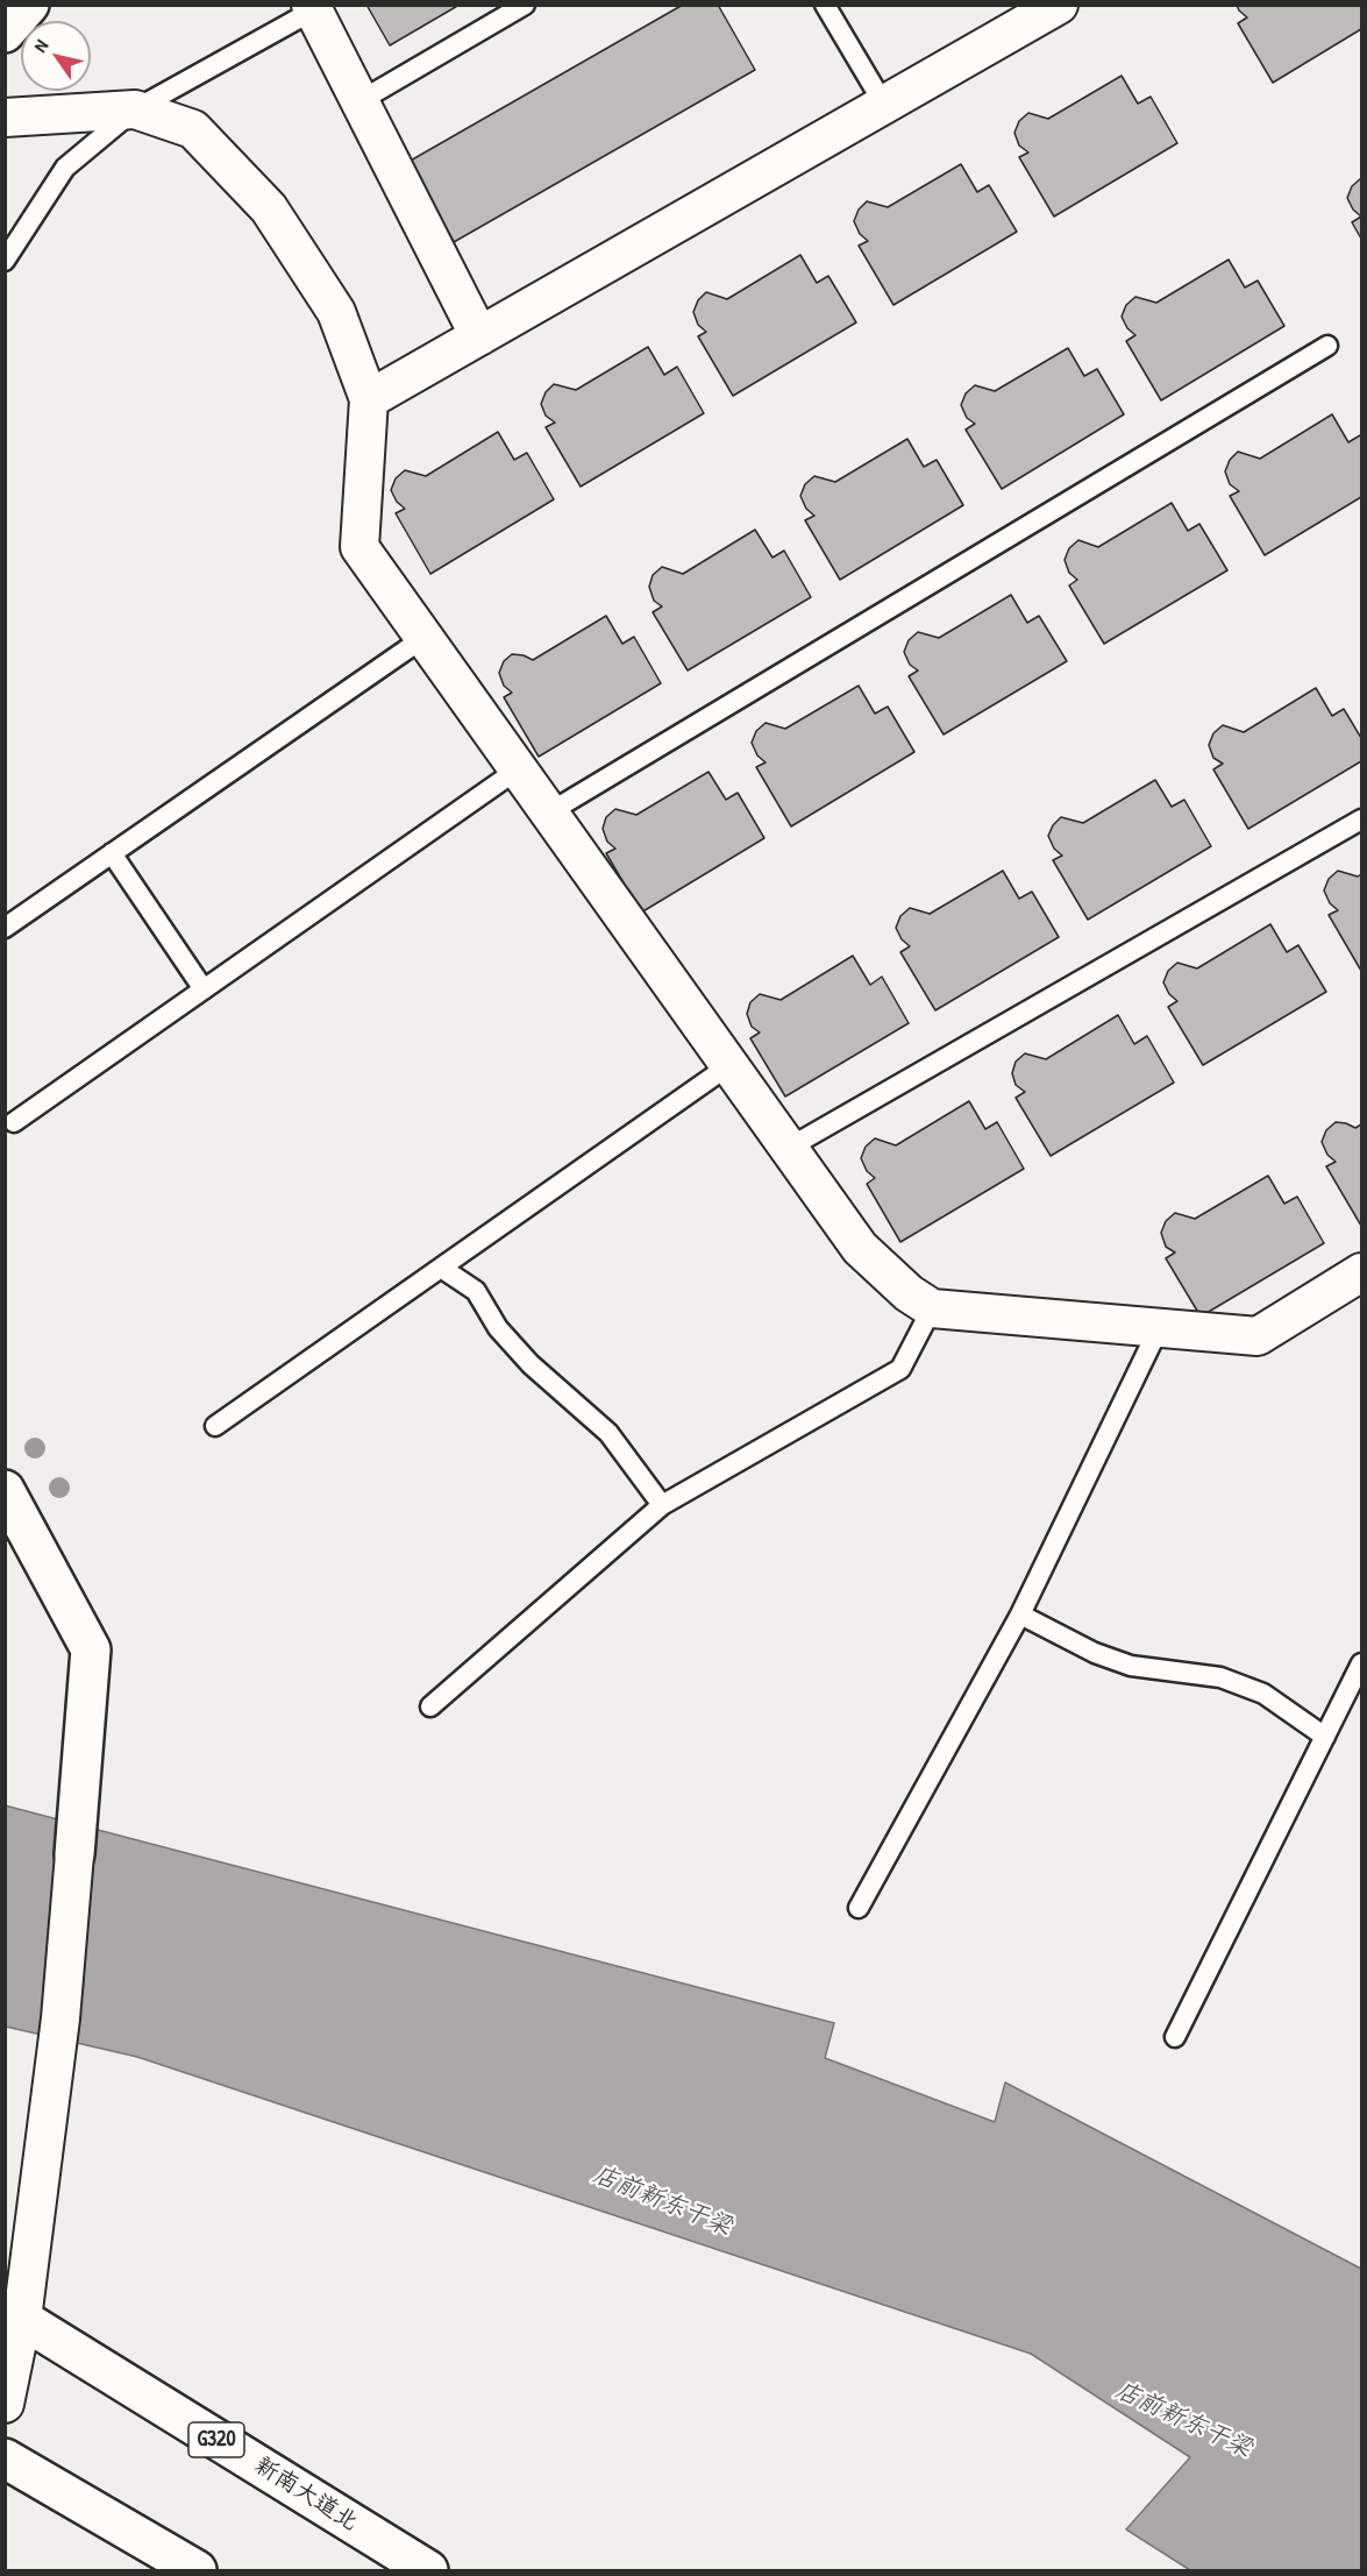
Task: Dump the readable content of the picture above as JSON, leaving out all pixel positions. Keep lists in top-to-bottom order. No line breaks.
{"streets":{"main road":["G320","新南大道北"]},"water":["店前新东干梁"],"north":"top left"}
